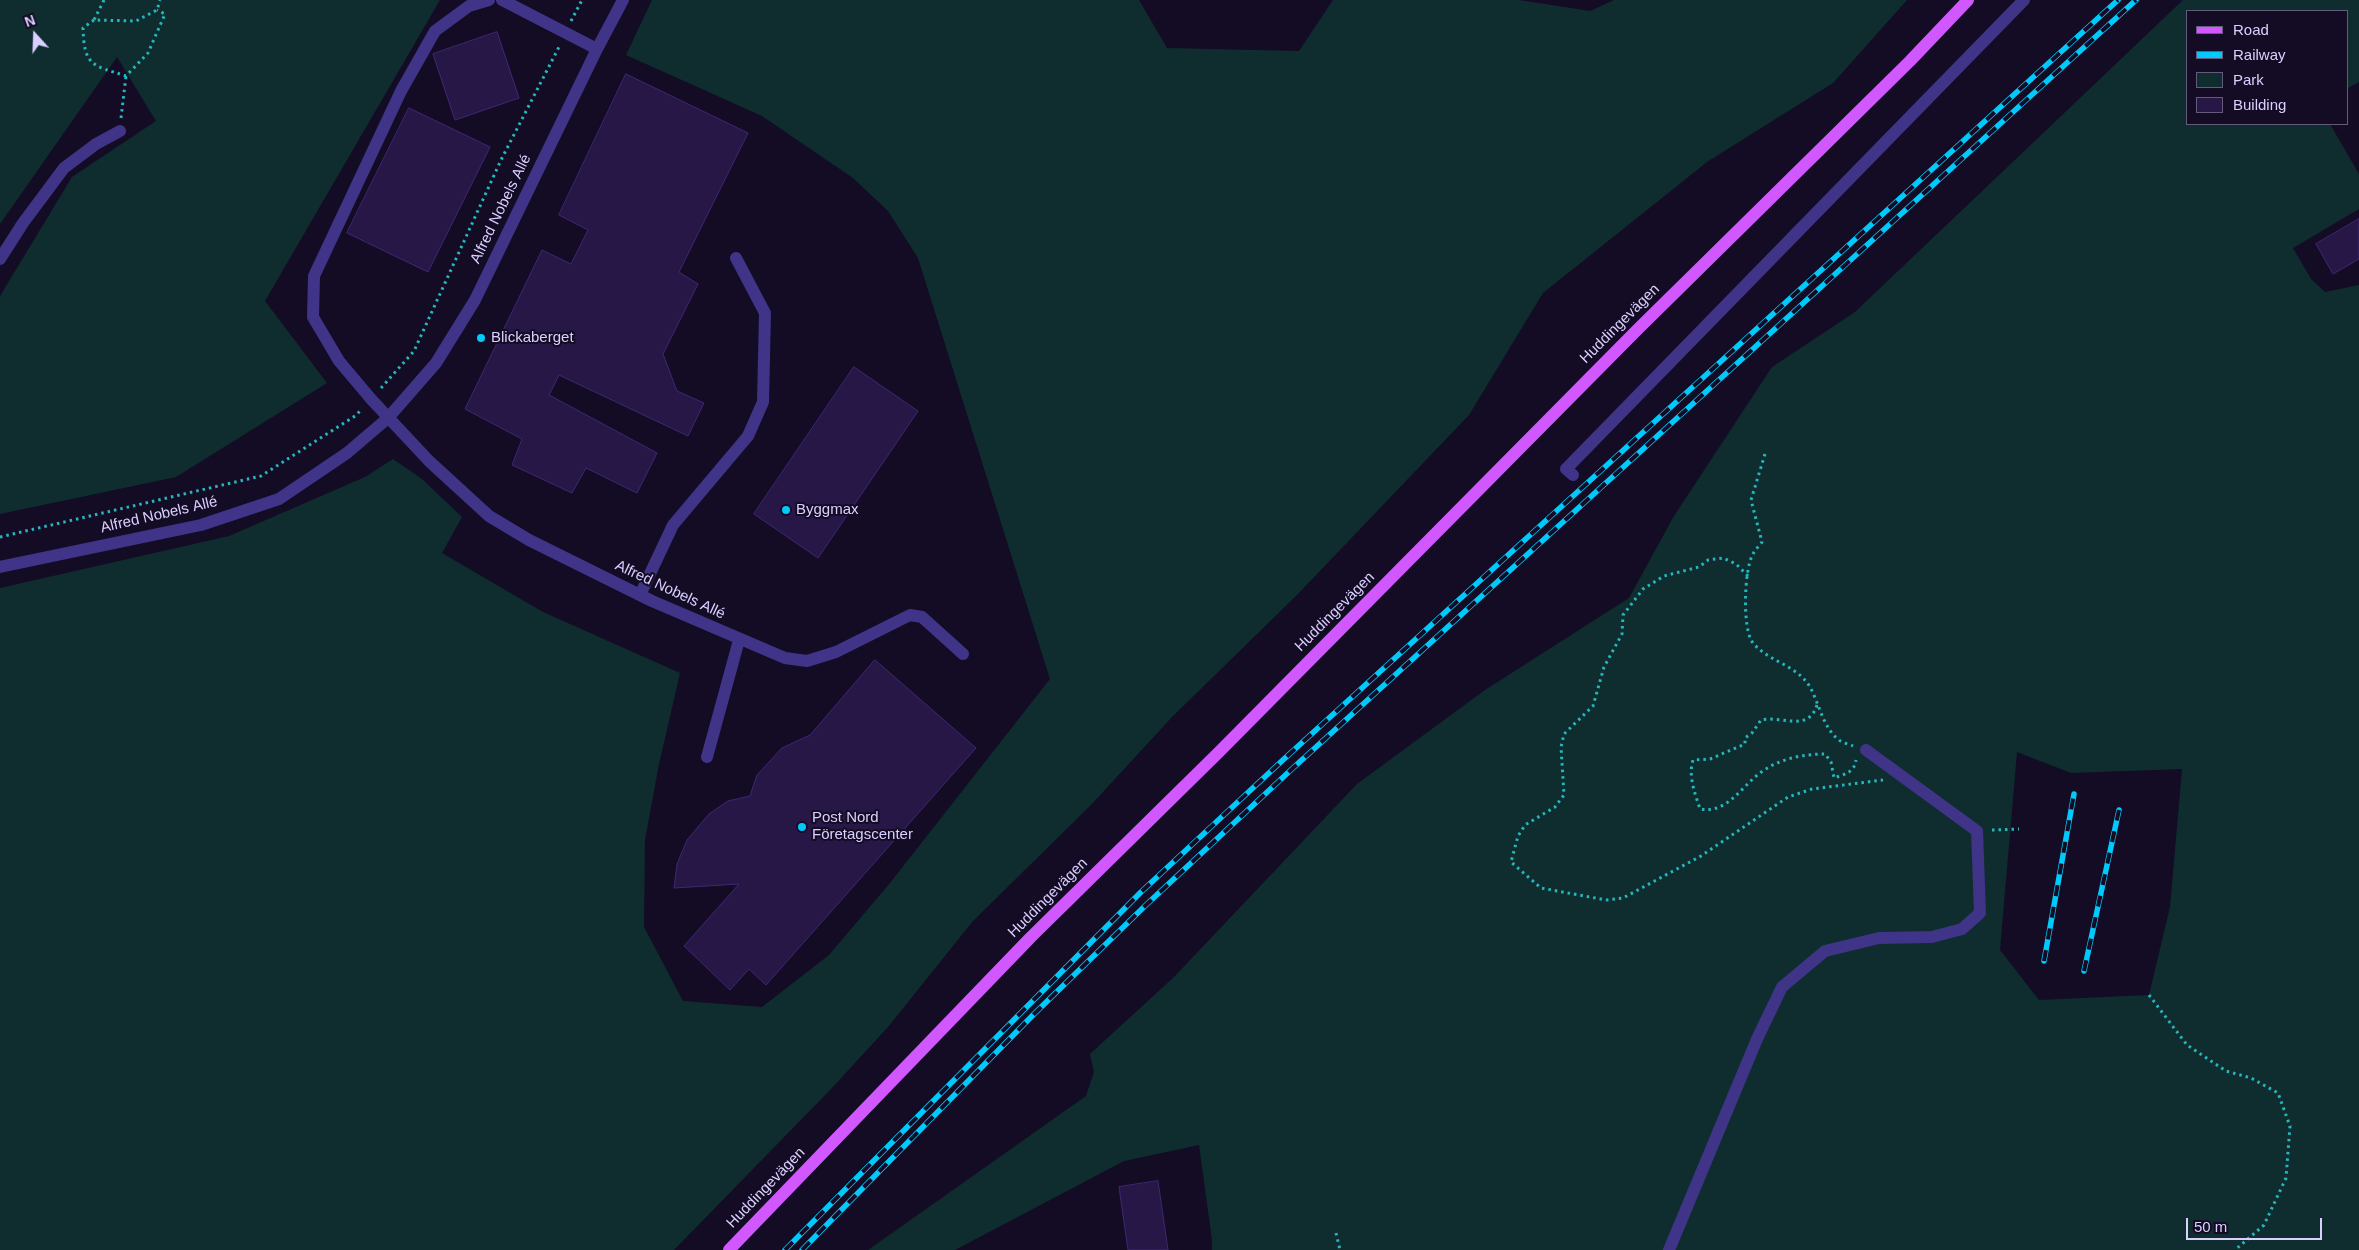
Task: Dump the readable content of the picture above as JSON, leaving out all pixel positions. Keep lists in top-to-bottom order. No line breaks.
{"streets":{"main road":["Huddingevägen"],"street":["Alfred Nobels Allé"]},"places":["Blickaberget","Byggmax","Post Nord Företagscenter"],"legend":["Road","Railway","Park","Building"],"scale_bar":"50 m","north":"top"}
